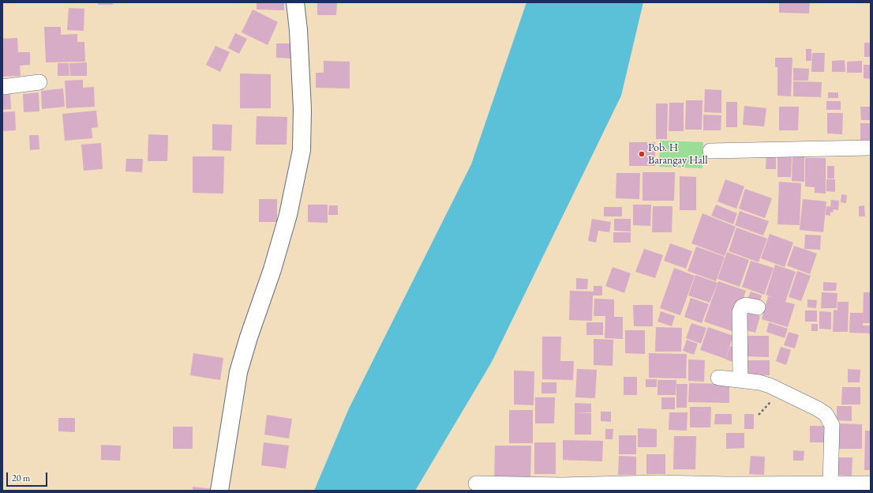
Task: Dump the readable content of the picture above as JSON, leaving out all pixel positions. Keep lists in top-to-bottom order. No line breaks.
{"places":["Pob. H Barangay Hall"],"scale_bar":"20 m"}
